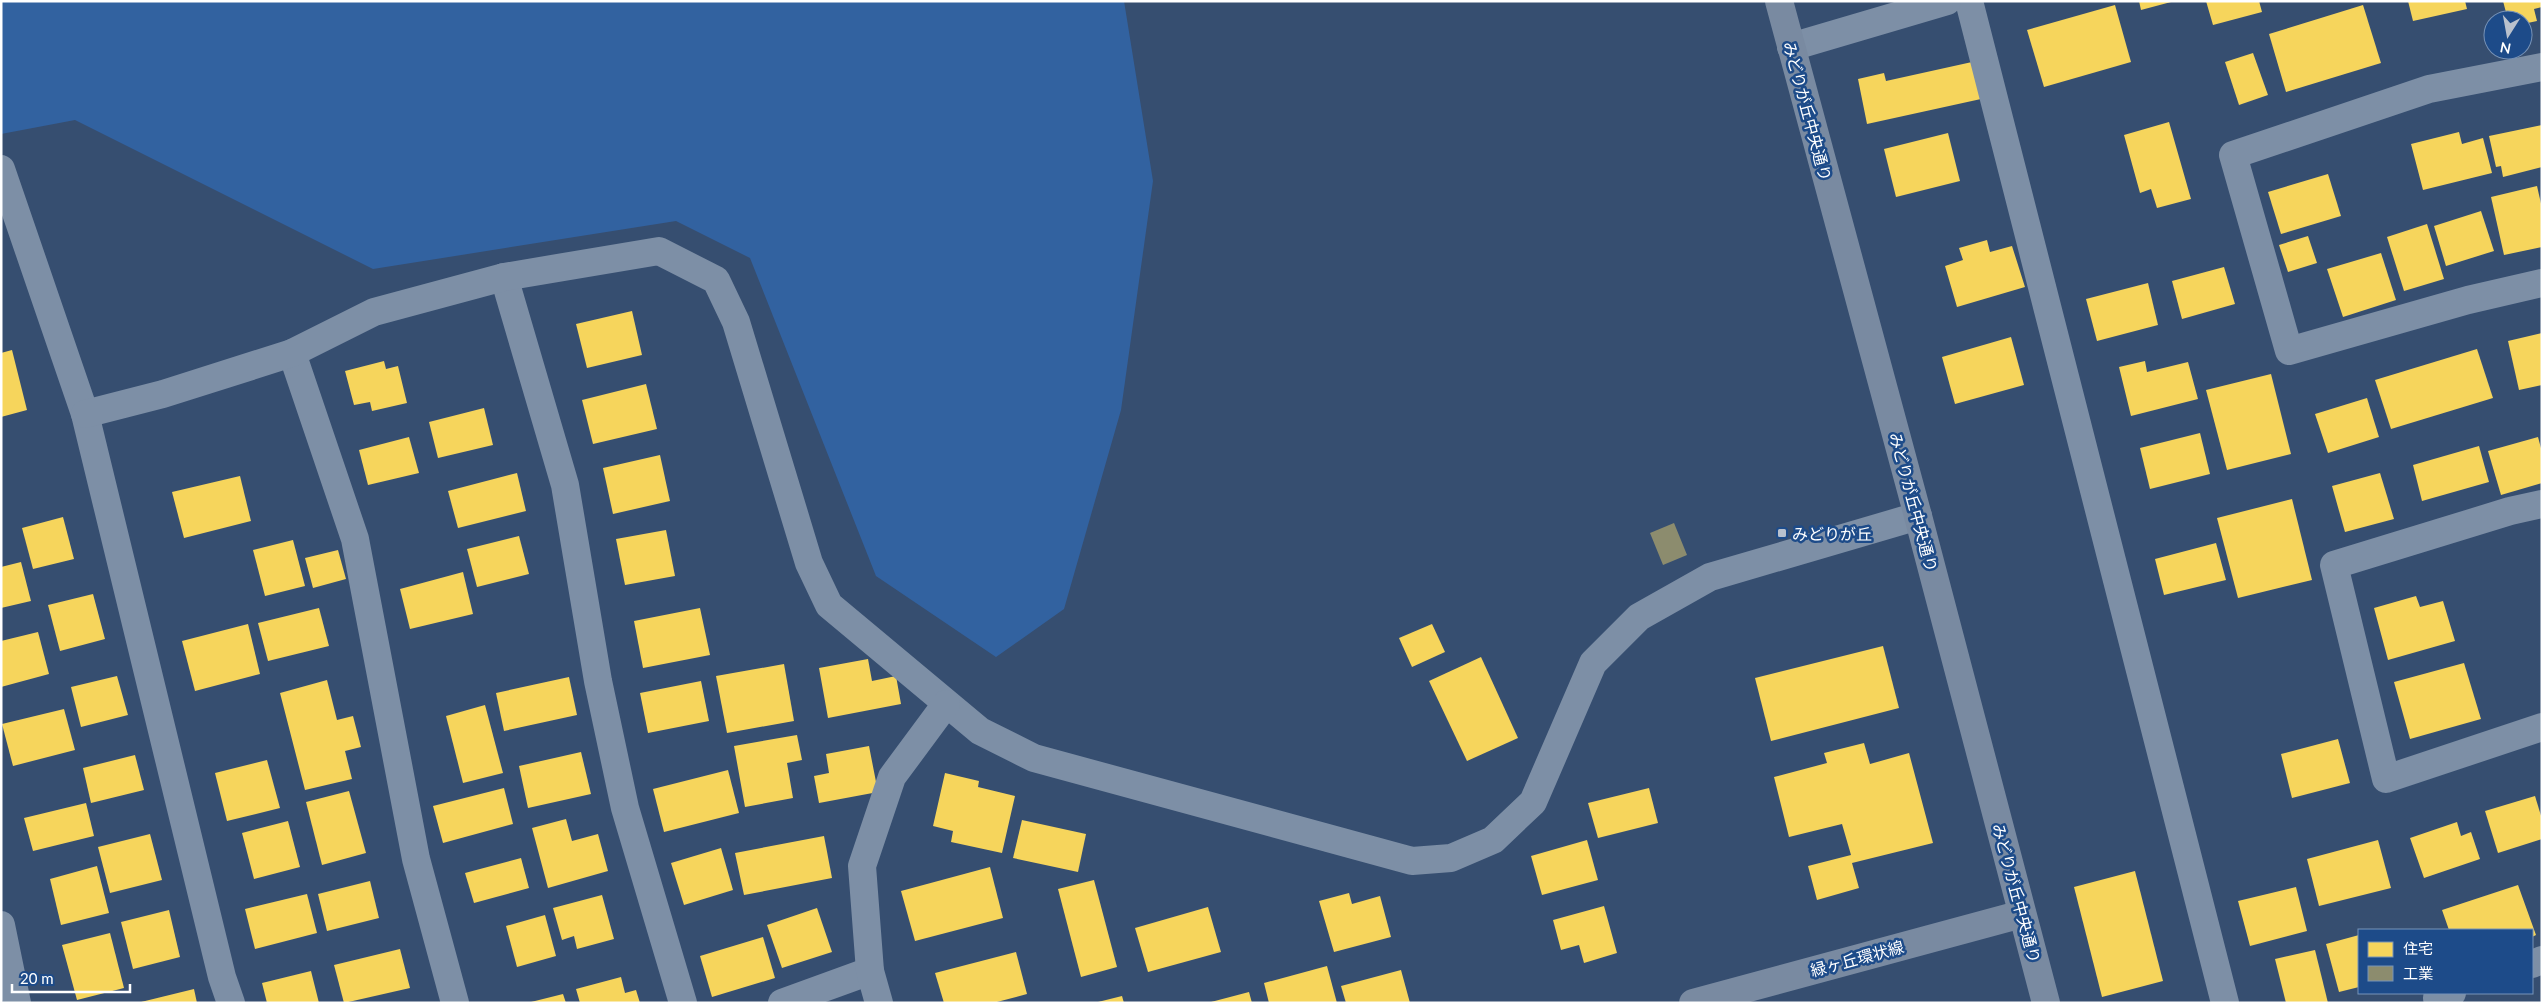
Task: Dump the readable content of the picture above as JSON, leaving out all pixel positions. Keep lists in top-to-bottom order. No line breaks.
{"streets":{"street":["みどりが丘中央通り","緑ヶ丘環状線"]},"crossings":[["みどりが丘中央通り","緑ヶ丘環状線"]],"places":{"transit":["みどりが丘"]},"legend":["住宅","工業"],"scale_bar":"20 m","north":"bottom"}
